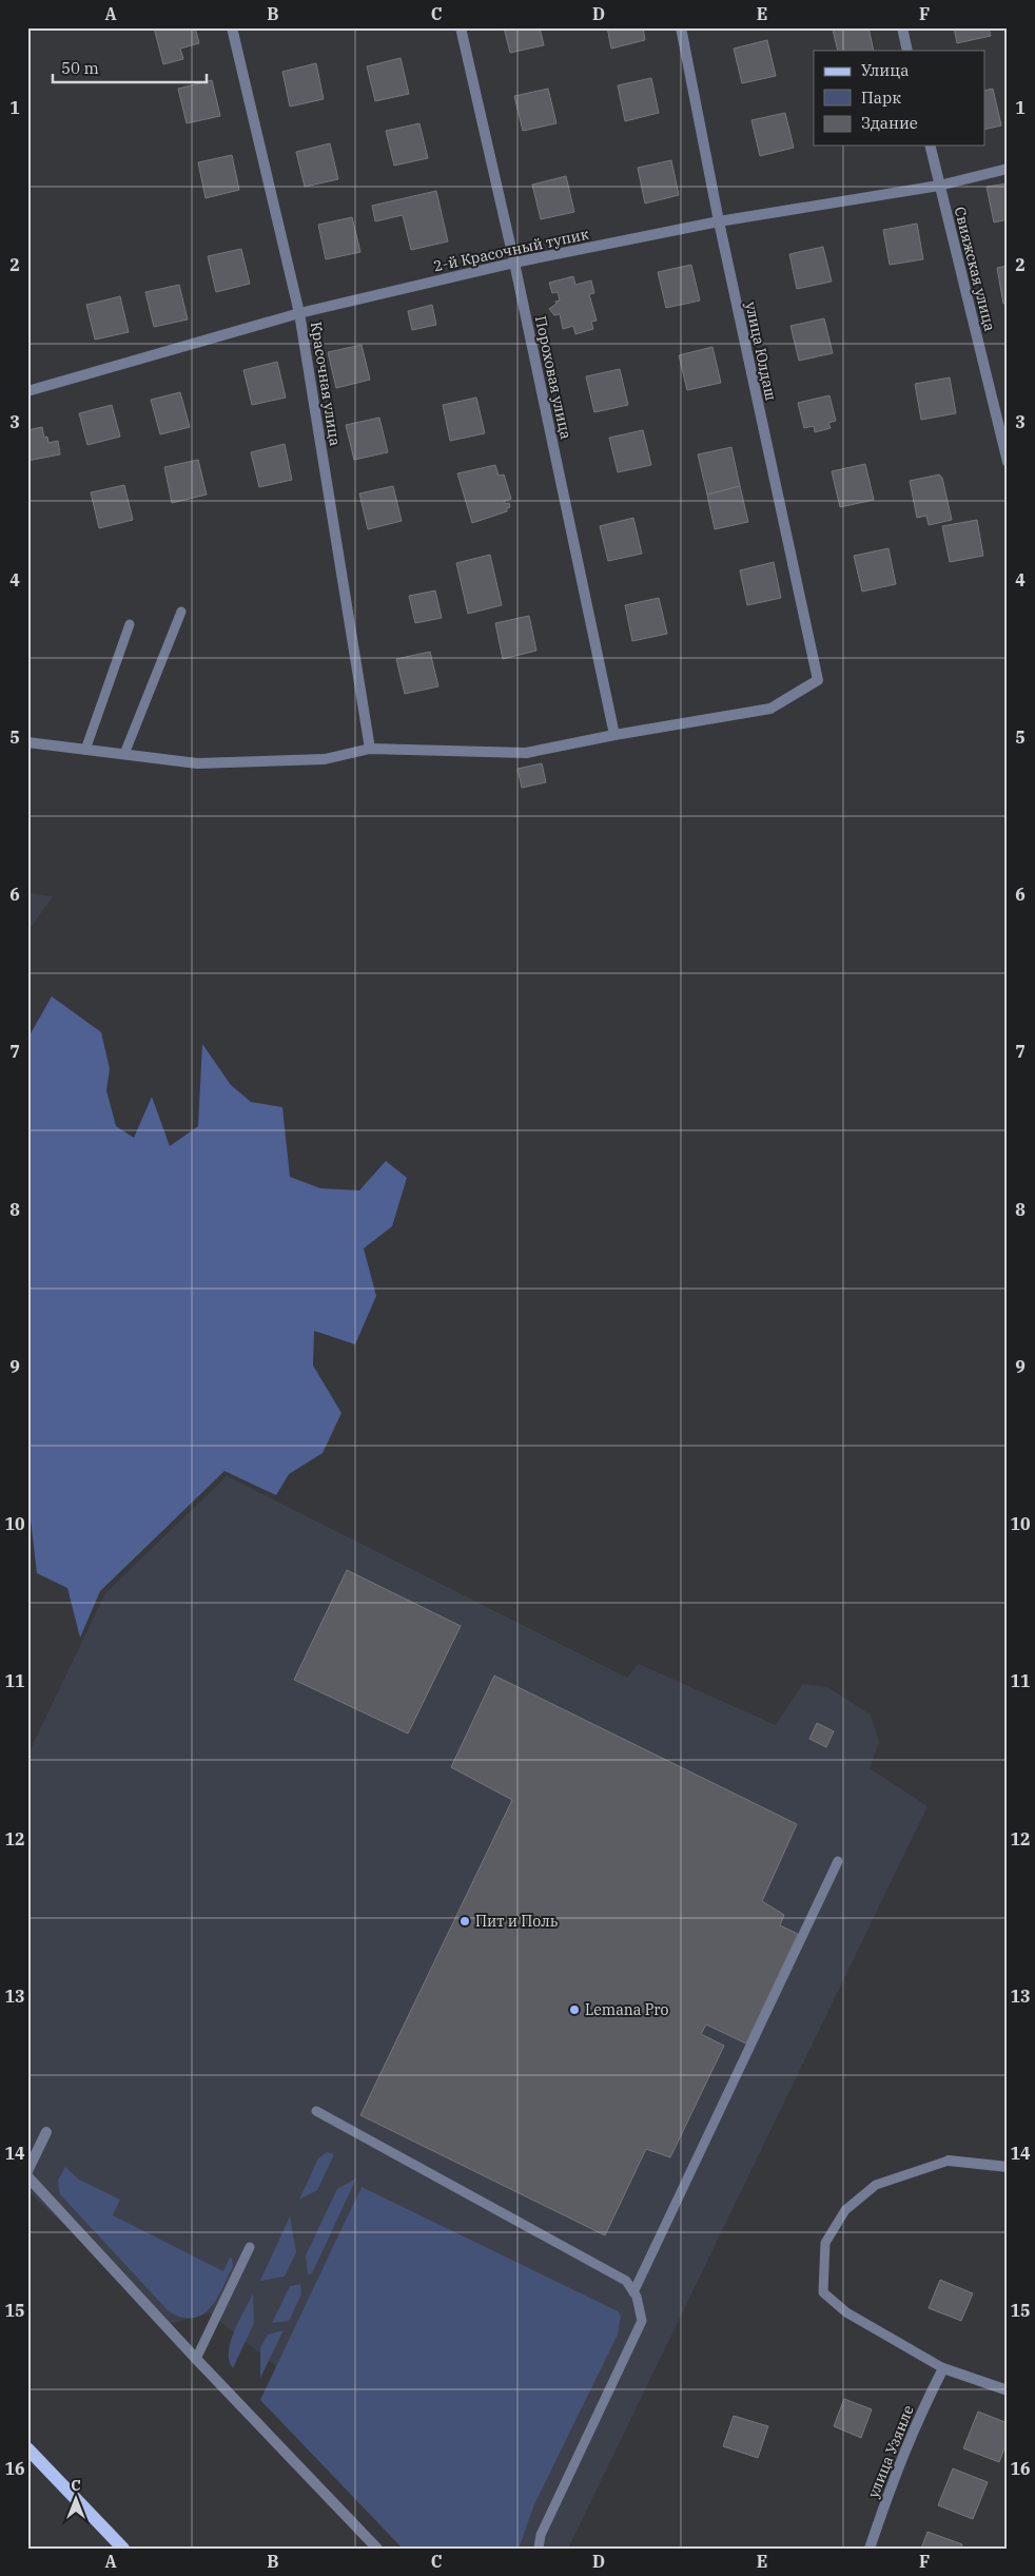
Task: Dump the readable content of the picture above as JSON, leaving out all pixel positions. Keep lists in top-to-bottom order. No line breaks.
{"streets":{"street":["2-й Красочный тупик","Свияжская улица","улица Юлдаш","Пороховая улица","Красочная улица","улица Узянле"]},"crossings":[["2-й Красочный тупик","Свияжская улица"],["2-й Красочный тупик","улица Юлдаш"],["2-й Красочный тупик","Пороховая улица"],["2-й Красочный тупик","Красочная улица"],["улица Юлдаш","Пороховая улица"]],"places":["Пит и Поль","Lemana Pro"],"legend":["Улица","Парк","Здание"],"scale_bar":"50 m","north":"top","grid":{"columns":["A","B","C","D","E","F"],"rows":["1","2","3","4","5","6","7","8","9","10","11","12","13","14","15","16"]}}
